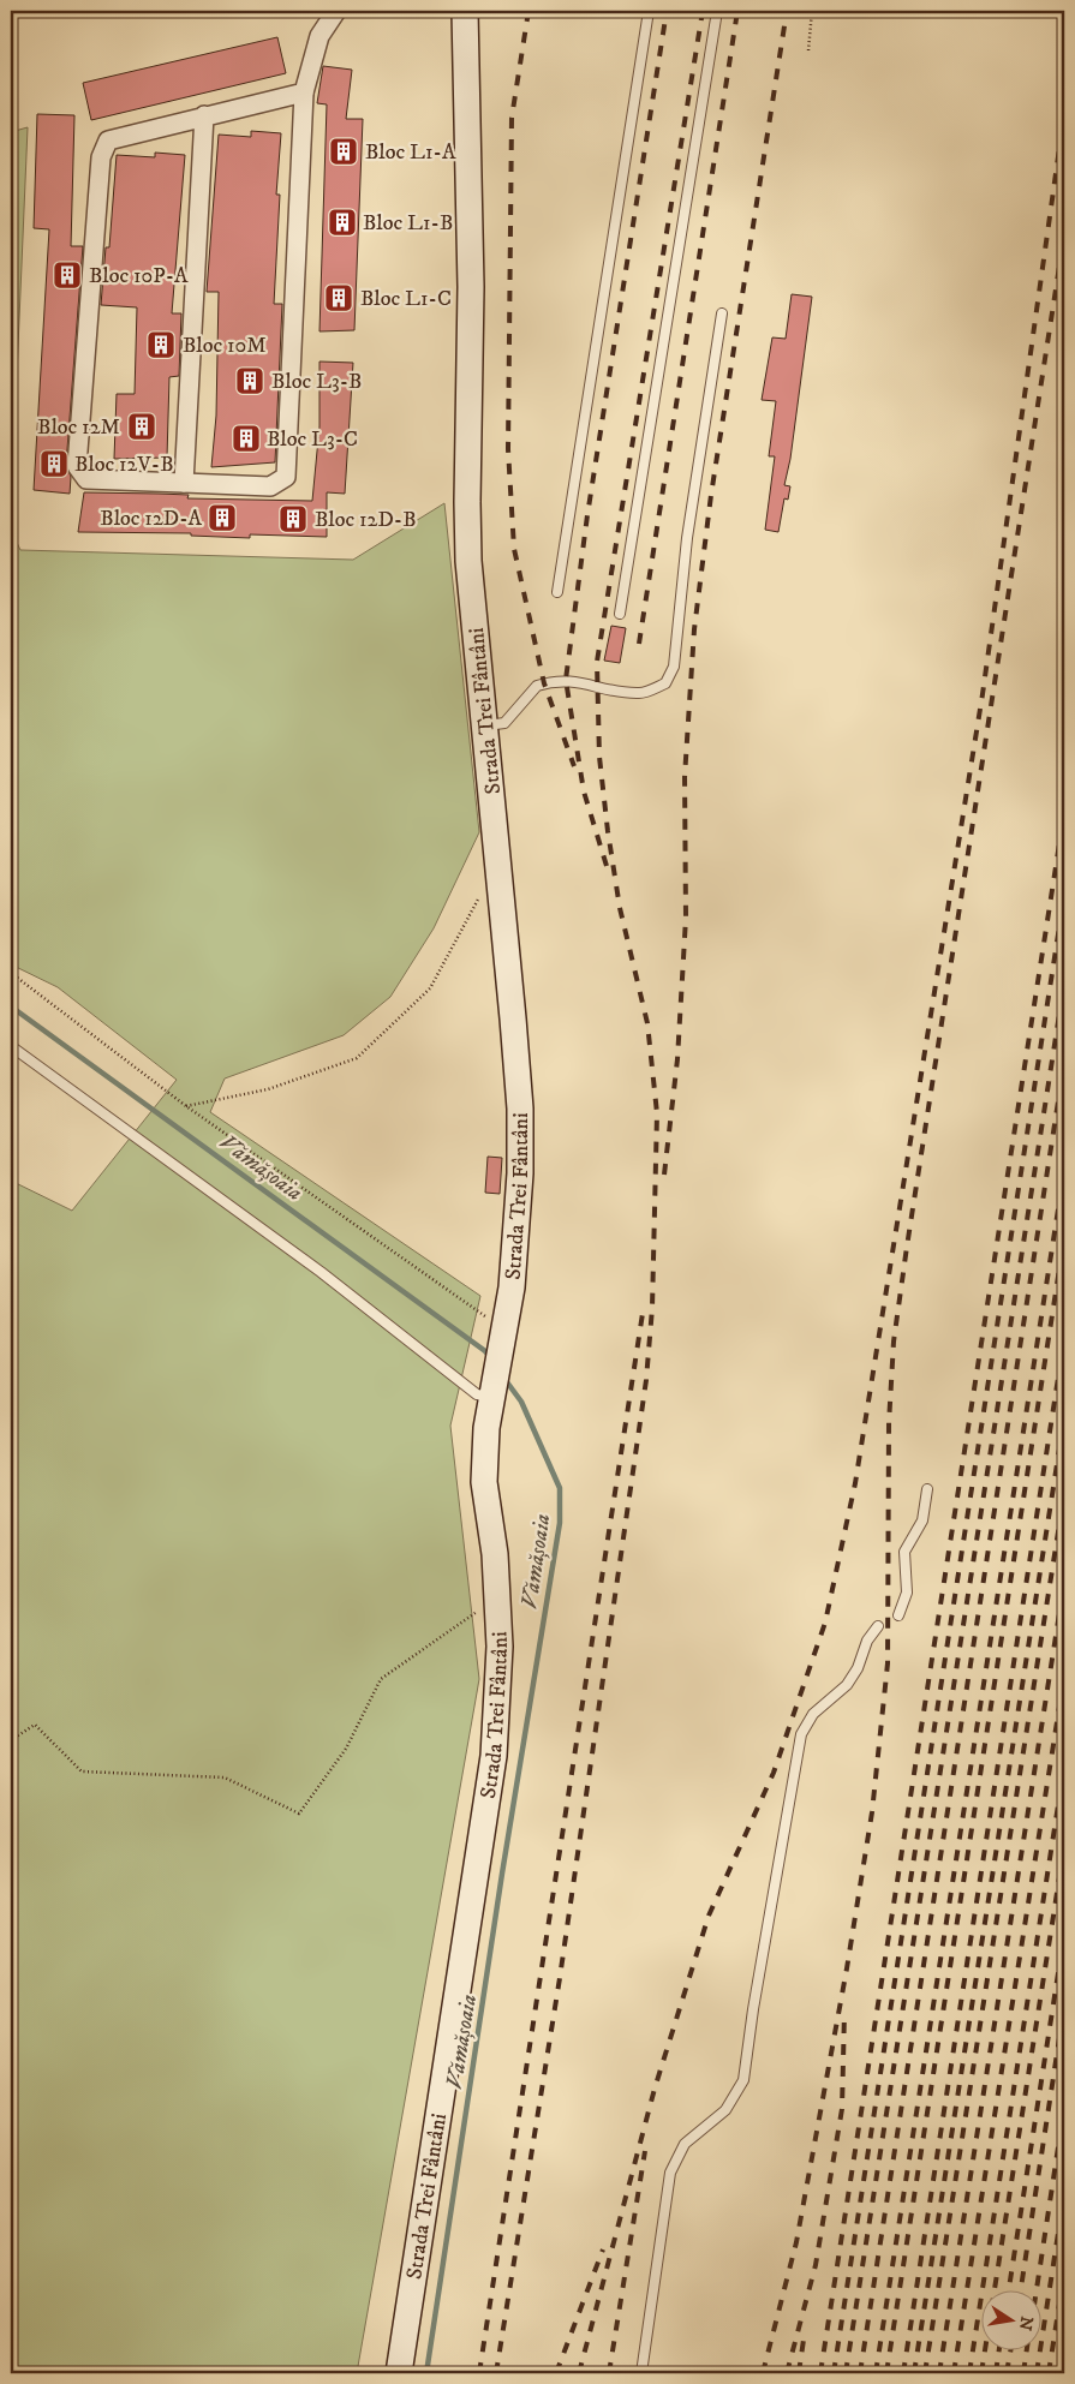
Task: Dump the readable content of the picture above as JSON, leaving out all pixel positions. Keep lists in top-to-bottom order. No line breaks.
{"streets":{"main road":["Strada Trei Fântâni"]},"water":["Vămășoaia"],"places":{"building":["Bloc L1-A","Bloc L1-B","Bloc 10P-A","Bloc L1-C","Bloc 10M","Bloc L3-B","Bloc 12M","Bloc L3-C","Bloc 12V-B","Bloc 12D-A","Bloc 12D-B"]},"north":"right"}
